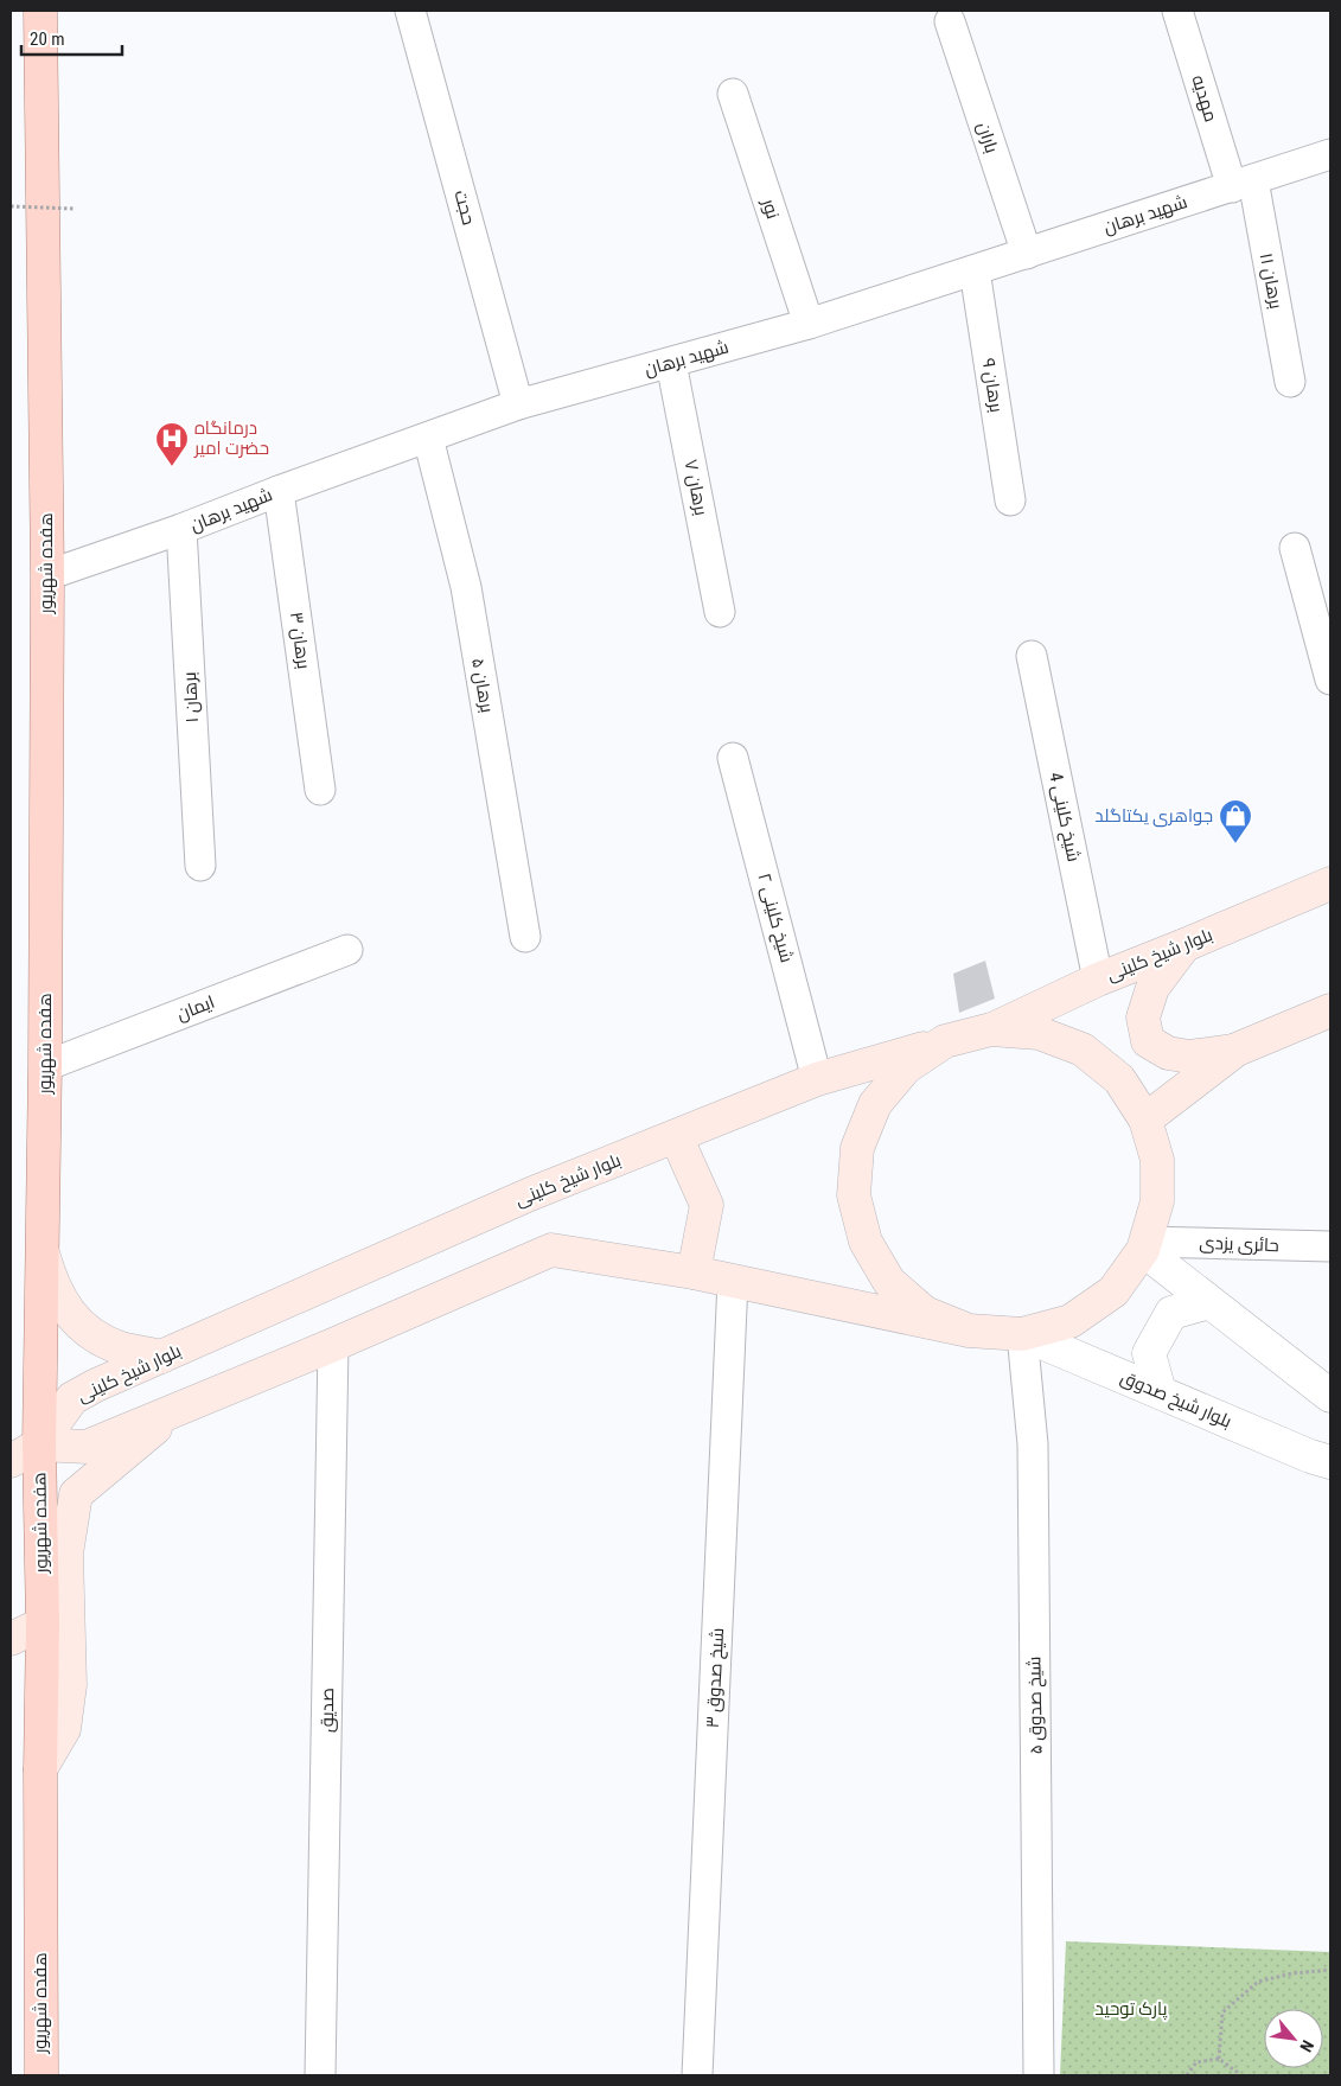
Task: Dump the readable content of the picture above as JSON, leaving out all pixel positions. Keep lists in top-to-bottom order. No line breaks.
{"streets":{"main road":["هفده شهریور","بلوار شیخ کلینی"],"street":["مهدیه","باران","حجت","نور","شهید برهان","برهان ۱۱","برهان ۹","برهان ۷","برهان ۳","برهان ۵","برهان ۱","شیخ کلینی 4","شیخ کلینی ۲","ایمان","حائری یزدی","بلوار شیخ صدوق","شیخ صدوق ۳","شیخ صدوق ۵","صدیق"]},"crossings":[["مهدیه","شهید برهان"],["مهدیه","برهان ۱۱"],["باران","شهید برهان"],["حجت","شهید برهان"],["نور","شهید برهان"],["شهید برهان","برهان ۱۱"],["شهید برهان","برهان ۹"],["شهید برهان","برهان ۷"],["شهید برهان","هفده شهریور"],["شهید برهان","برهان ۳"],["شهید برهان","برهان ۵"],["شهید برهان","برهان ۱"],["هفده شهریور","بلوار شیخ کلینی"],["هفده شهریور","ایمان"],["شیخ کلینی 4","بلوار شیخ کلینی"],["شیخ کلینی ۲","بلوار شیخ کلینی"],["بلوار شیخ صدوق","شیخ صدوق ۵"]],"parks":["پارک توحید"],"places":{"hospital":["درمانگاه حضرت امیر"],"shop":["جواهری یکتاگلد"]},"scale_bar":"20 m","north":"bottom right"}
